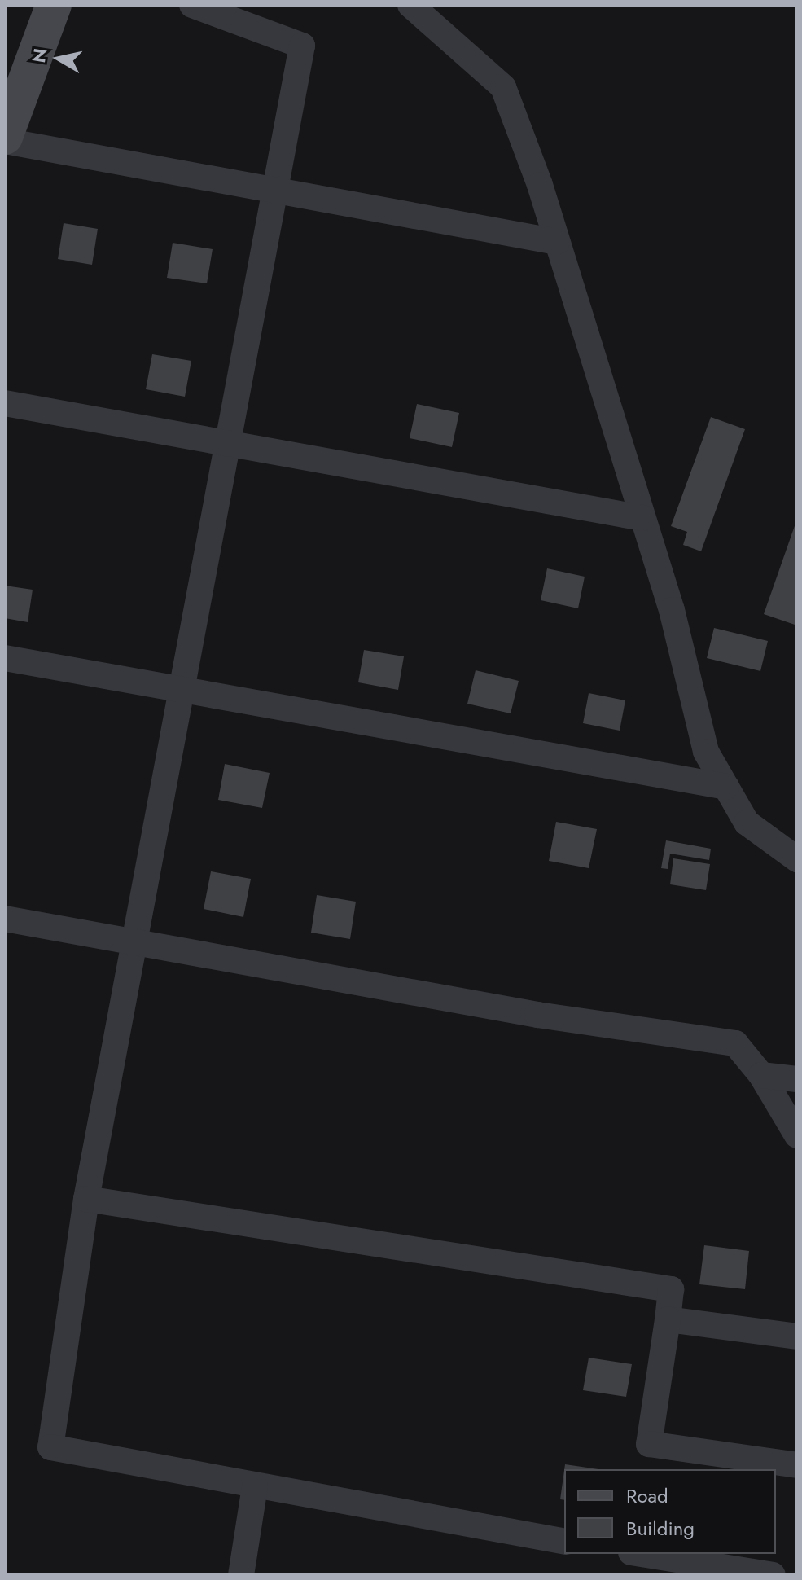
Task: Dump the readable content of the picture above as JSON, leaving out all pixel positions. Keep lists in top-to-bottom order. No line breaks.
{"legend":["Road","Building"],"north":"left"}
